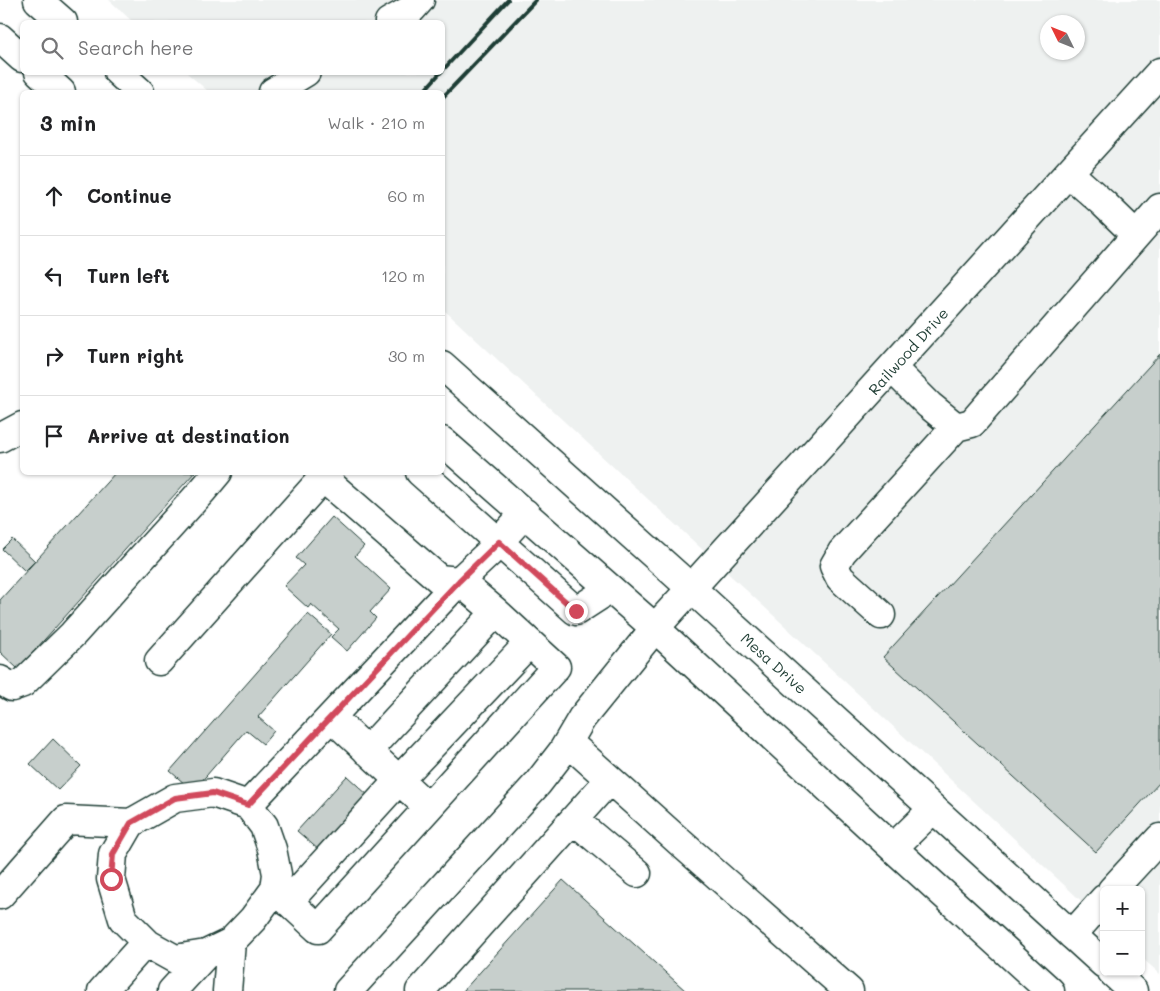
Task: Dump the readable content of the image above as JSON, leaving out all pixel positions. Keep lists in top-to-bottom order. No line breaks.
{"streets":{"main road":["Railwood Drive","Mesa Drive"]},"crossings":[["Railwood Drive","Mesa Drive"]],"north":"top left","page":{"search":"Search here","heading":["3 min","Walk · 210 m"],"list":[["Continue","60 m"],["Turn left","120 m"],["Turn right","30 m"],"Arrive at destination"],"map_buttons":["+","−"]}}
